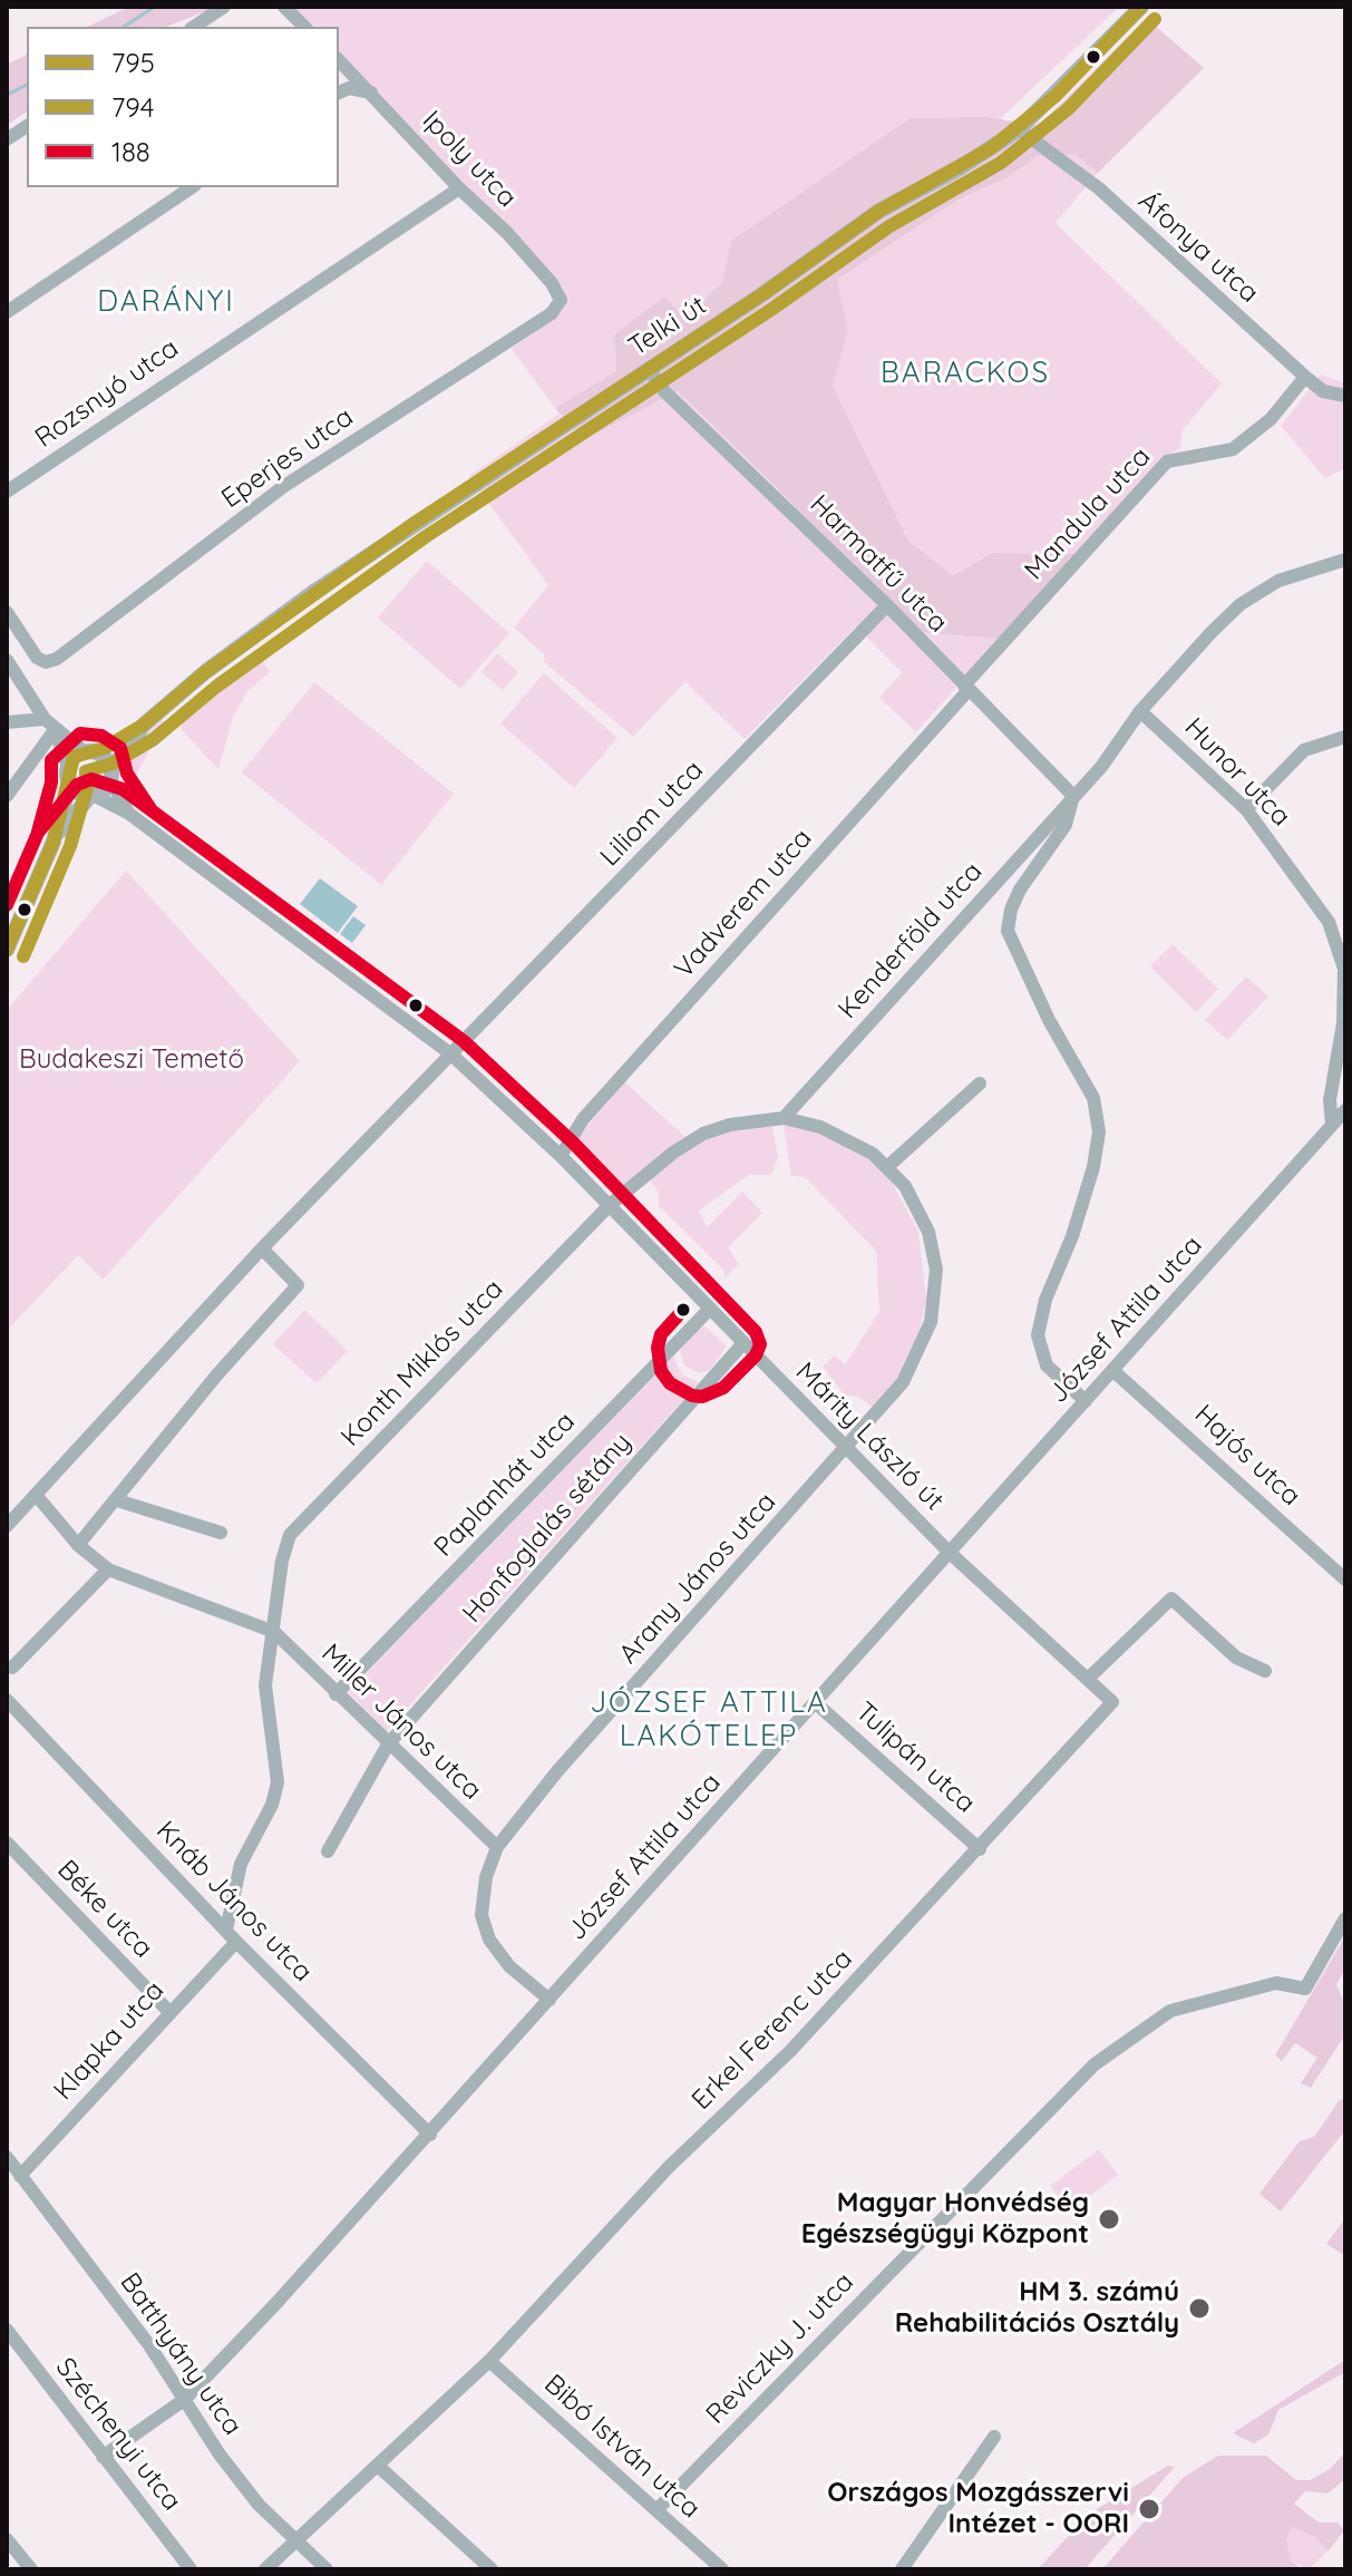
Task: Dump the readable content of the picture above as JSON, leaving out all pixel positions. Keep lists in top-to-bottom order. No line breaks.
{"streets":{"main road":["Telki út"],"street":["Ipoly utca","Áfonya utca","Rozsnyó utca","Eperjes utca","Mandula utca","Harmatfű utca","Hunor utca","Liliom utca","Vadverem utca","Kenderföld utca","József Attila utca","Konth Miklós utca","Márity László út","Hajós utca","Paplanhát utca","Honfoglalás sétány","Arany János utca","Miller János utca","Tulipán utca","Knáb János utca","Béke utca","Erkel Ferenc utca","Klapka utca","Reviczky J. utca","Batthyány utca","Széchenyi utca","Bibó István utca"]},"crossings":[["Ipoly utca","Rozsnyó utca"],["Ipoly utca","Eperjes utca"],["Áfonya utca","Telki út"],["Áfonya utca","Mandula utca"],["Telki út","Harmatfű utca"],["Mandula utca","Harmatfű utca"],["Mandula utca","Vadverem utca"],["Harmatfű utca","Liliom utca"],["Harmatfű utca","Vadverem utca"],["Harmatfű utca","Kenderföld utca"],["Hunor utca","Kenderföld utca"],["Hunor utca","József Attila utca"],["Liliom utca","Márity László út"],["Vadverem utca","Márity László út"],["Kenderföld utca","Konth Miklós utca"],["József Attila utca","Márity László út"],["József Attila utca","Hajós utca"],["József Attila utca","Arany János utca"],["József Attila utca","Tulipán utca"],["József Attila utca","Knáb János utca"],["József Attila utca","Batthyány utca"],["József Attila utca","Széchenyi utca"],["Konth Miklós utca","Márity László út"],["Konth Miklós utca","Miller János utca"],["Márity László út","Paplanhát utca"],["Márity László út","Honfoglalás sétány"],["Márity László út","Arany János utca"],["Márity László út","Erkel Ferenc utca"],["Paplanhát utca","Miller János utca"],["Honfoglalás sétány","Miller János utca"],["Arany János utca","Miller János utca"],["Tulipán utca","Erkel Ferenc utca"],["Knáb János utca","Klapka utca"],["Béke utca","Klapka utca"],["Erkel Ferenc utca","Batthyány utca"],["Erkel Ferenc utca","Bibó István utca"],["Klapka utca","Batthyány utca"],["Reviczky J. utca","Bibó István utca"]],"districts":["DARÁNYI","BARACKOS","JÓZSEF ATTILA LAKÓTELEP"],"parks":["Budakeszi Temető"],"places":["Magyar Honvédség Egészségügyi Központ","HM 3. számú Rehabilitációs Osztály","Országos Mozgásszervi Intézet - OORI"],"lines":["transit line 795","transit line 794","transit line 188"],"legend":["795","794","188"]}
